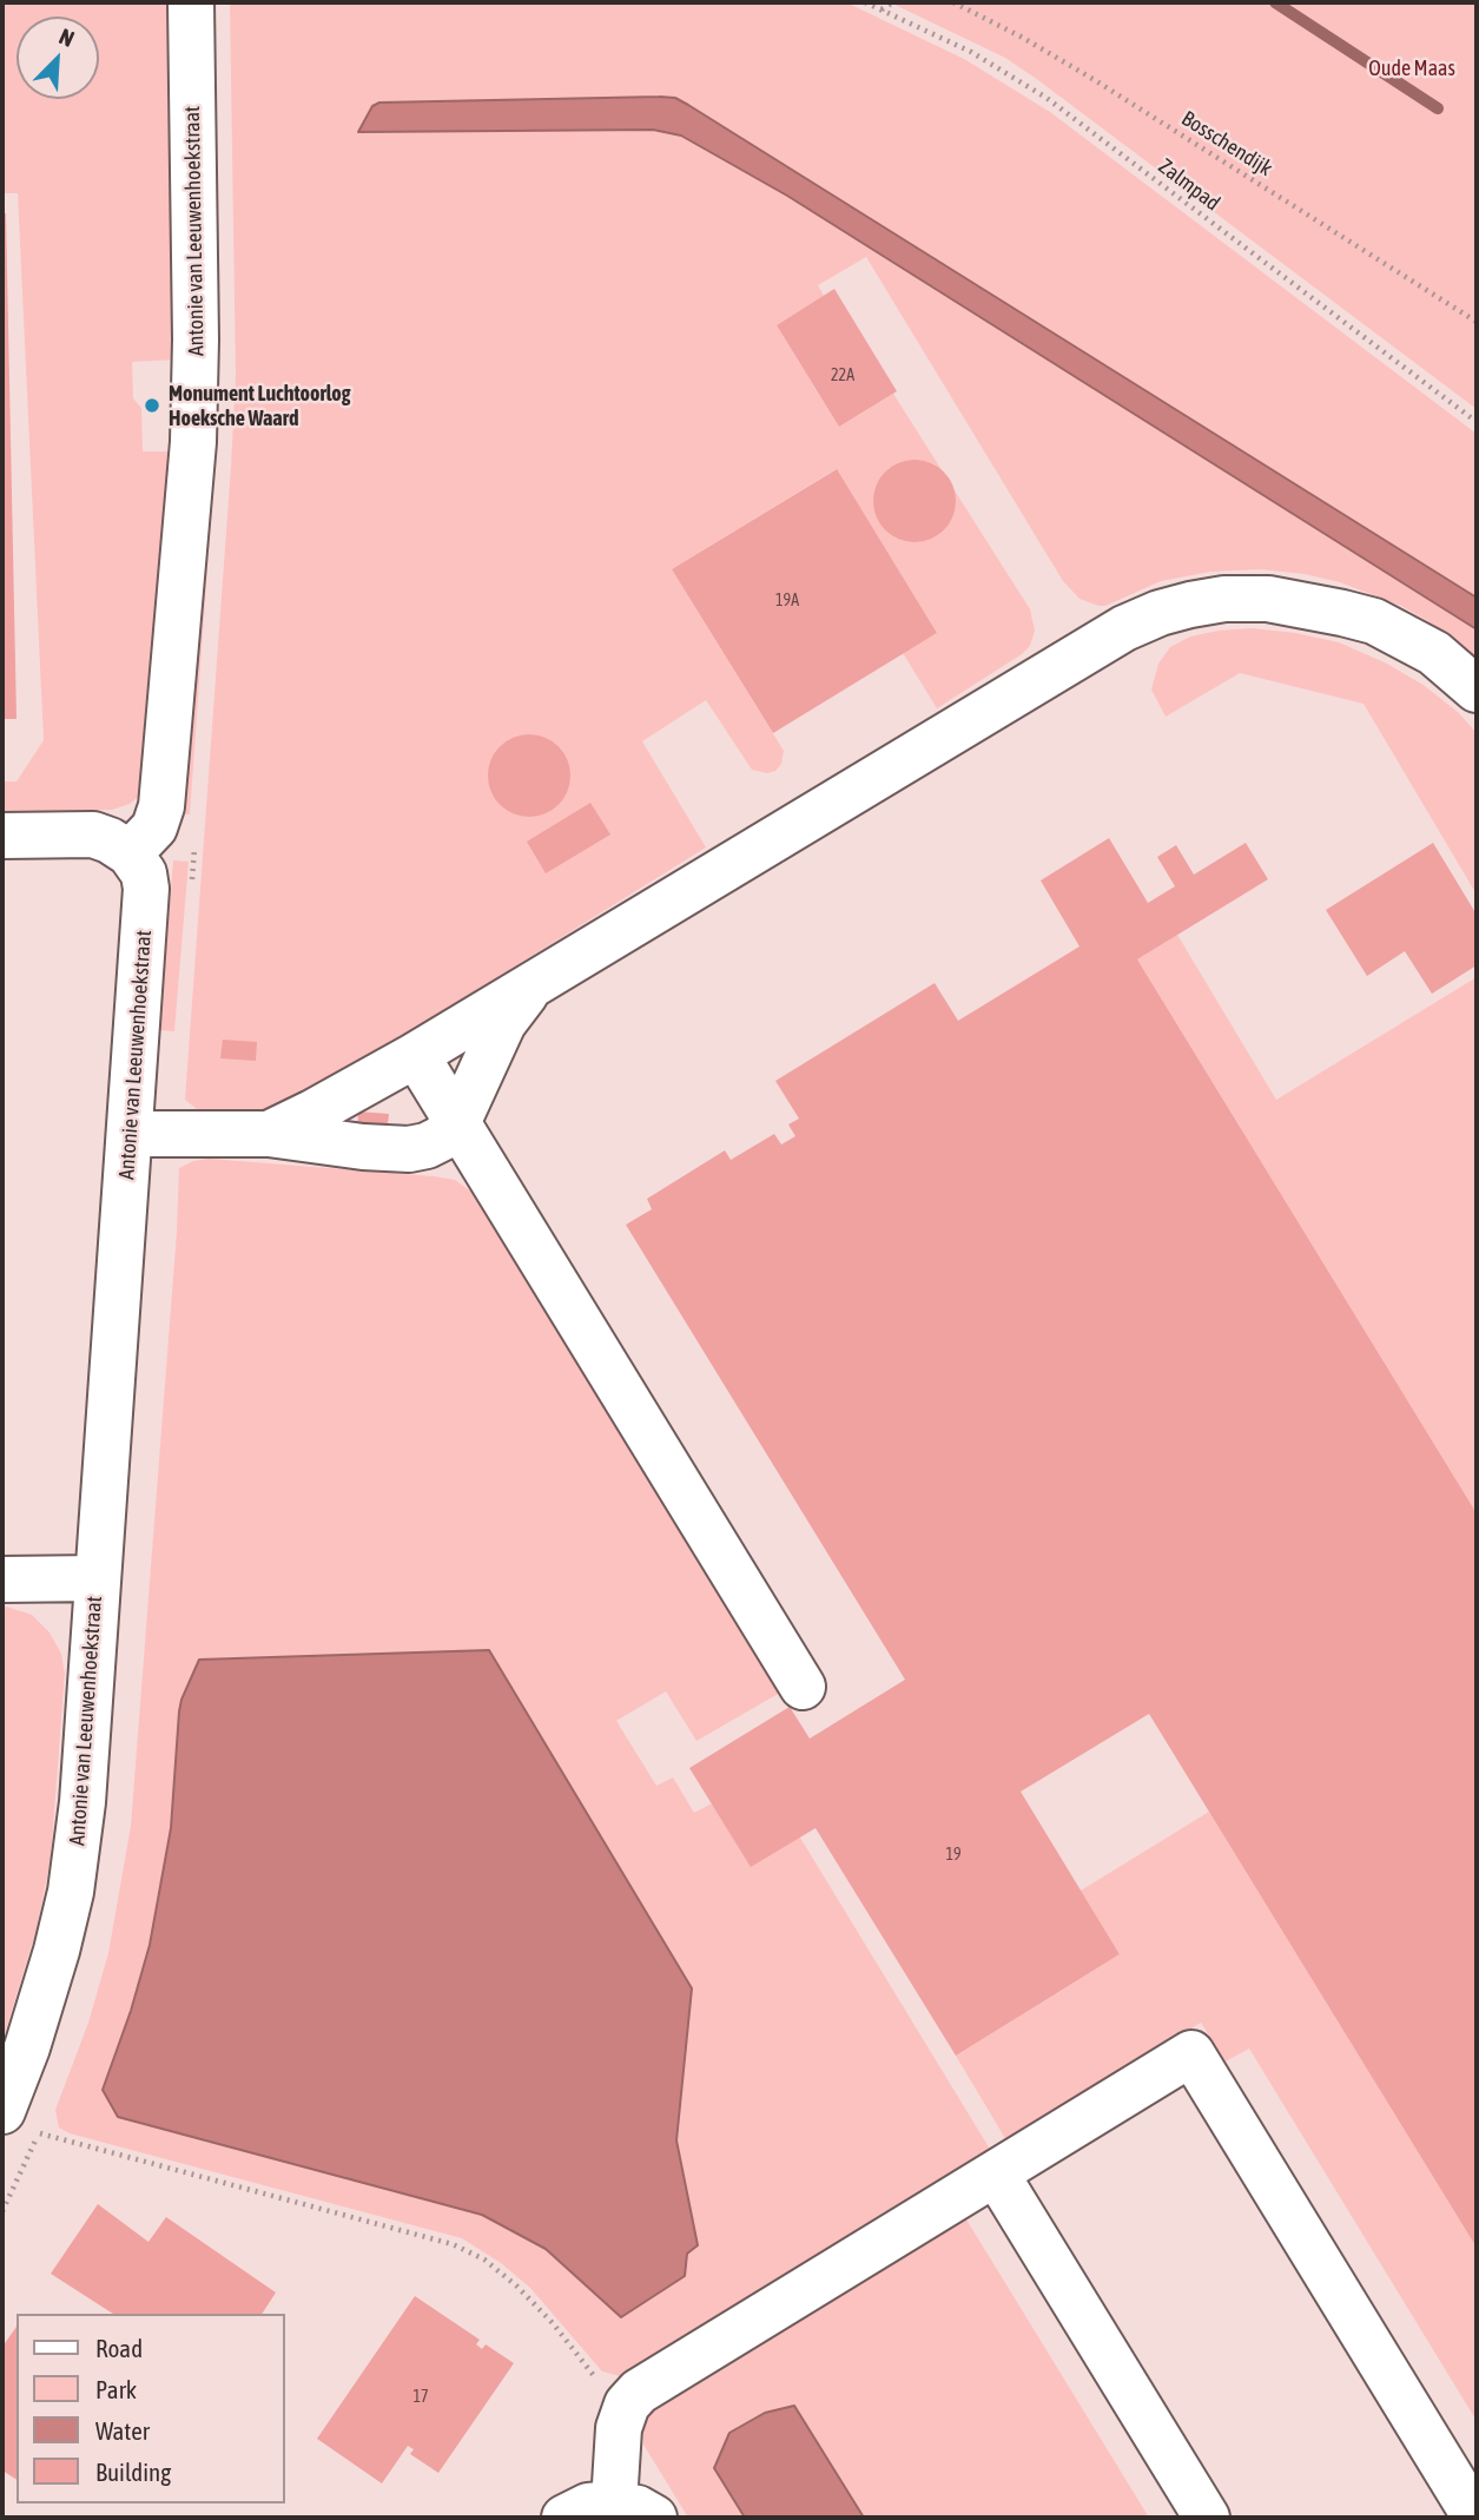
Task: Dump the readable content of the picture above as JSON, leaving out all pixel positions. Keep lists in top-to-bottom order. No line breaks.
{"streets":{"street":["Antonie van Leeuwenhoekstraat"],"path":["Bosschendijk","Zalmpad"]},"parks":["Oude Maas"],"places":["Monument Luchtoorlog Hoeksche Waard"],"house_numbers":["22A","19A","19","17"],"legend":["Road","Park","Water","Building"],"north":"top right"}
